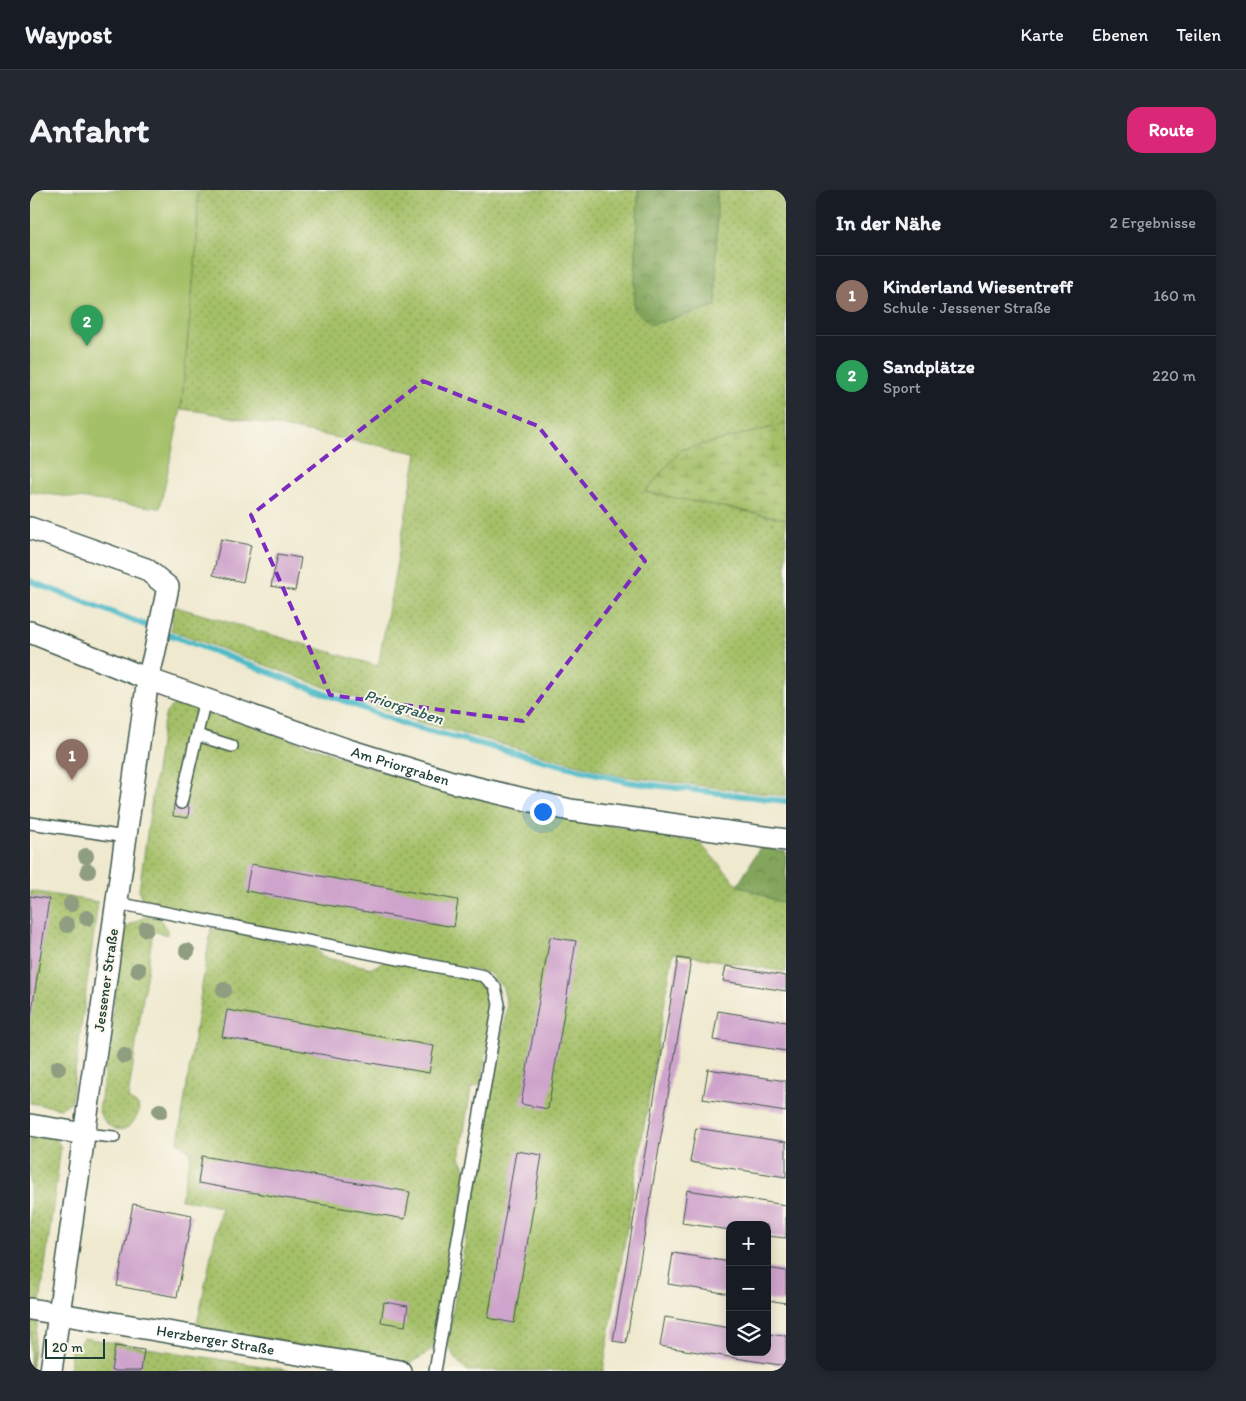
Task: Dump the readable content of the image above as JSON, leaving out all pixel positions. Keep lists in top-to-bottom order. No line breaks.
{"streets":{"street":["Am Priorgraben","Jessener Straße","Herzberger Straße"]},"crossings":[["Am Priorgraben","Jessener Straße"],["Jessener Straße","Herzberger Straße"]],"water":["Priorgraben"],"scale_bar":"20 m","page":{"header":"Waypost","nav":["Karte","Ebenen","Teilen"],"buttons":"Route","title":"Anfahrt","heading":["In der Nähe","2 Ergebnisse"],"list":[{"mark":"1","name":"Kinderland Wiesentreff","note":"Schule · Jessener Straße","value":"160 m"},{"mark":"2","name":"Sandplätze","note":"Sport","value":"220 m"}],"pins":["2","1"],"map_buttons":["+","−"],"scale":"20 m"}}
